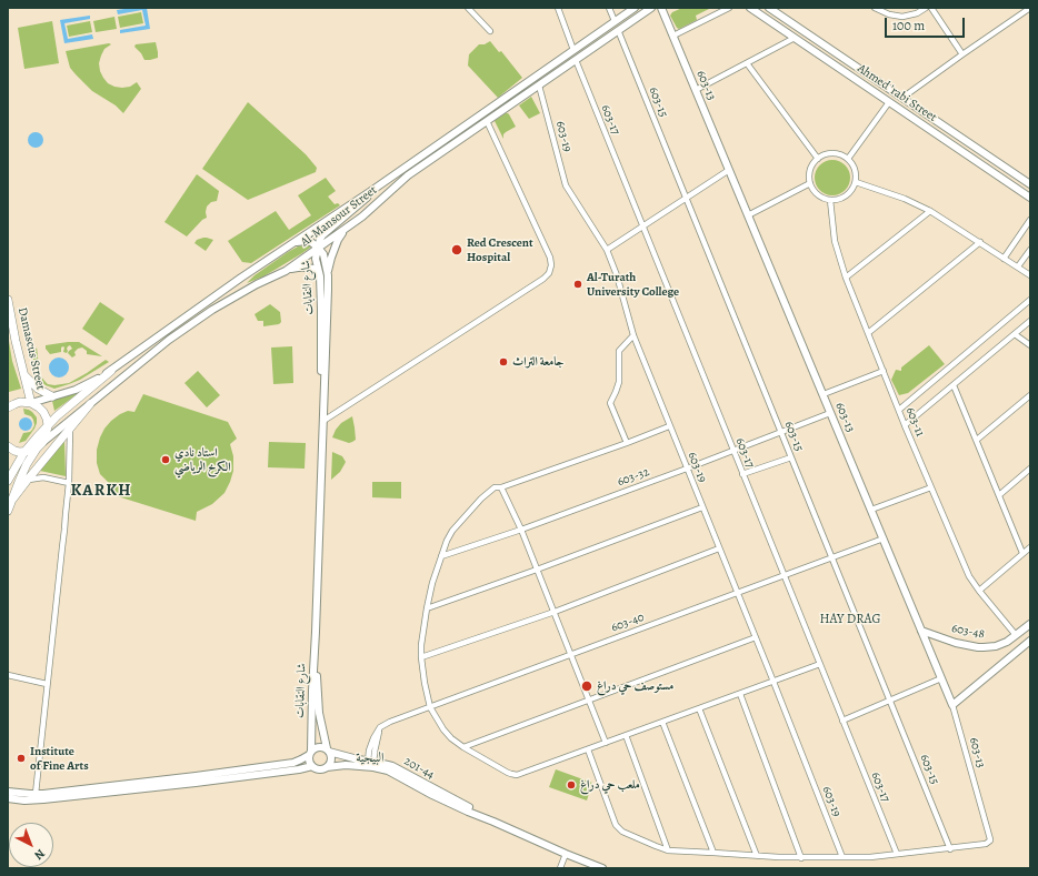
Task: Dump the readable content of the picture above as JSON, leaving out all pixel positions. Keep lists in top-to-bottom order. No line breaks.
{"streets":{"main road":["Damascus Street"],"street":["603-13","Ahmed 'rabi Street","603-15","603-17","603-19","Al-Mansour Street","شارع النقابات","603-11","603-32","603-40","603-48","201-44"]},"crossings":[["603-13","603-15"],["603-13","603-32"],["603-13","603-40"],["603-13","603-48"],["603-15","Al-Mansour Street"],["603-15","603-32"],["603-15","603-40"],["603-17","Al-Mansour Street"],["603-17","603-32"],["603-17","603-40"],["603-19","Al-Mansour Street"],["603-19","603-32"],["603-19","603-40"],["Al-Mansour Street","شارع النقابات"],["Al-Mansour Street","Damascus Street"],["شارع النقابات","201-44"],["603-11","603-48"],["603-40","201-44"]],"districts":["KARKH","HAY DRAG","البيجية"],"places":["Red Crescent Hospital","Al-Turath University College","جامعة التراث","استاد نادي الكرخ الرياضي","مستوصف حي دراغ","Institute of Fine Arts","ملعب حي دراغ"],"scale_bar":"100 m","north":"bottom right"}
